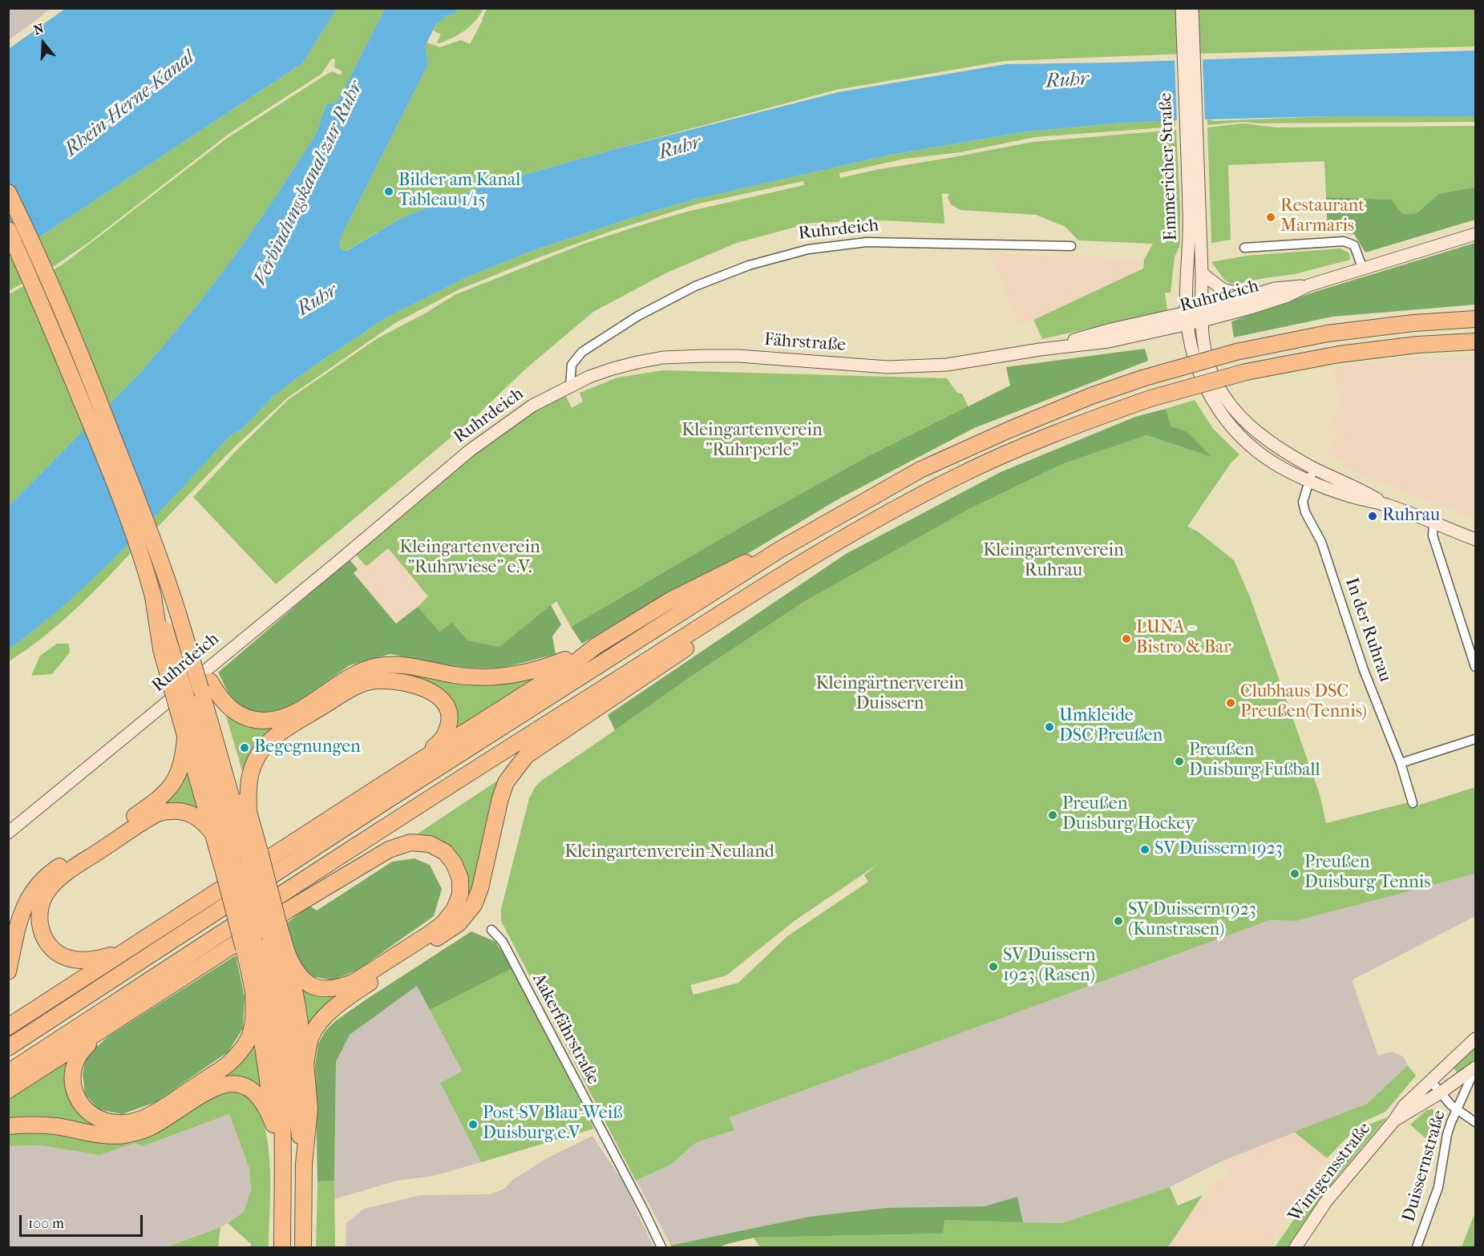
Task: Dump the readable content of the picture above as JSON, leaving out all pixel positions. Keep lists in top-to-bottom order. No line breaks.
{"streets":{"main road":["Emmericher Straße","Ruhrdeich","Fährstraße","Wintgensstraße"],"street":["In der Ruhrau","Aakerfährstraße","Duissernstraße"]},"crossings":[["Emmericher Straße","Ruhrdeich"],["Emmericher Straße","In der Ruhrau"],["Ruhrdeich","Fährstraße"],["Duissernstraße","Wintgensstraße"]],"water":["Ruhr","Rhein-Herne-Kanal","Verbindungskanal zur Ruhr"],"parks":["Kleingartenverein \"Ruhrperle\"","Kleingartenverein \"Ruhrwiese\" e.V.","Kleingartenverein Ruhrau","Kleingärtnerverein Duissern","Kleingartenverein-Neuland"],"places":["Bilder am Kanal Tableau 1/15","Restaurant Marmaris","Ruhrau","LUNA - Bistro & Bar","Clubhaus DSC Preußen(Tennis)","Umkleide DSC Preußen","Begegnungen","Preußen Duisburg Fußball","Preußen Duisburg Hockey","SV Duissern 1923","Preußen Duisburg Tennis","SV Duissern 1923 (Kunstrasen)","SV Duissern 1923 (Rasen)","Post-SV Blau-Weiß Duisburg e.V"],"scale_bar":"100 m","north":"top"}
